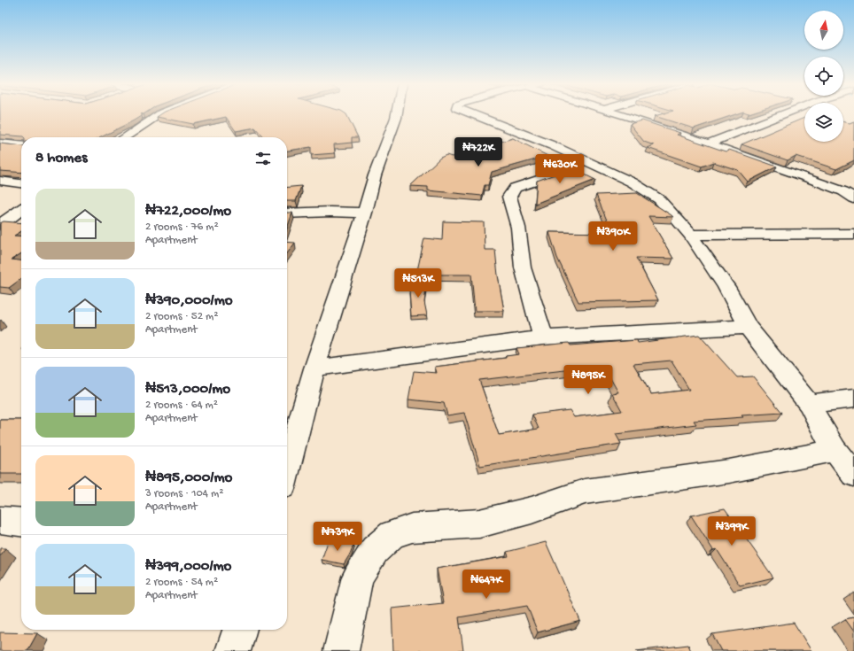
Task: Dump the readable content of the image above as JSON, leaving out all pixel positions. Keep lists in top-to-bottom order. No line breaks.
{"north":"top","page":{"price":["₦722K","₦630K","₦390K","₦513K","₦895K","₦399K","₦739K","₦647K"],"heading":"8 homes","list":[{"name":"₦722,000/mo","note":"2 rooms · 76 m² · Apartment"},{"name":"₦390,000/mo","note":"2 rooms · 52 m² · Apartment"},{"name":"₦513,000/mo","note":"2 rooms · 64 m² · Apartment"},{"name":"₦895,000/mo","note":"3 rooms · 104 m² · Apartment"},{"name":"₦399,000/mo","note":"2 rooms · 54 m² · Apartment"}]}}
